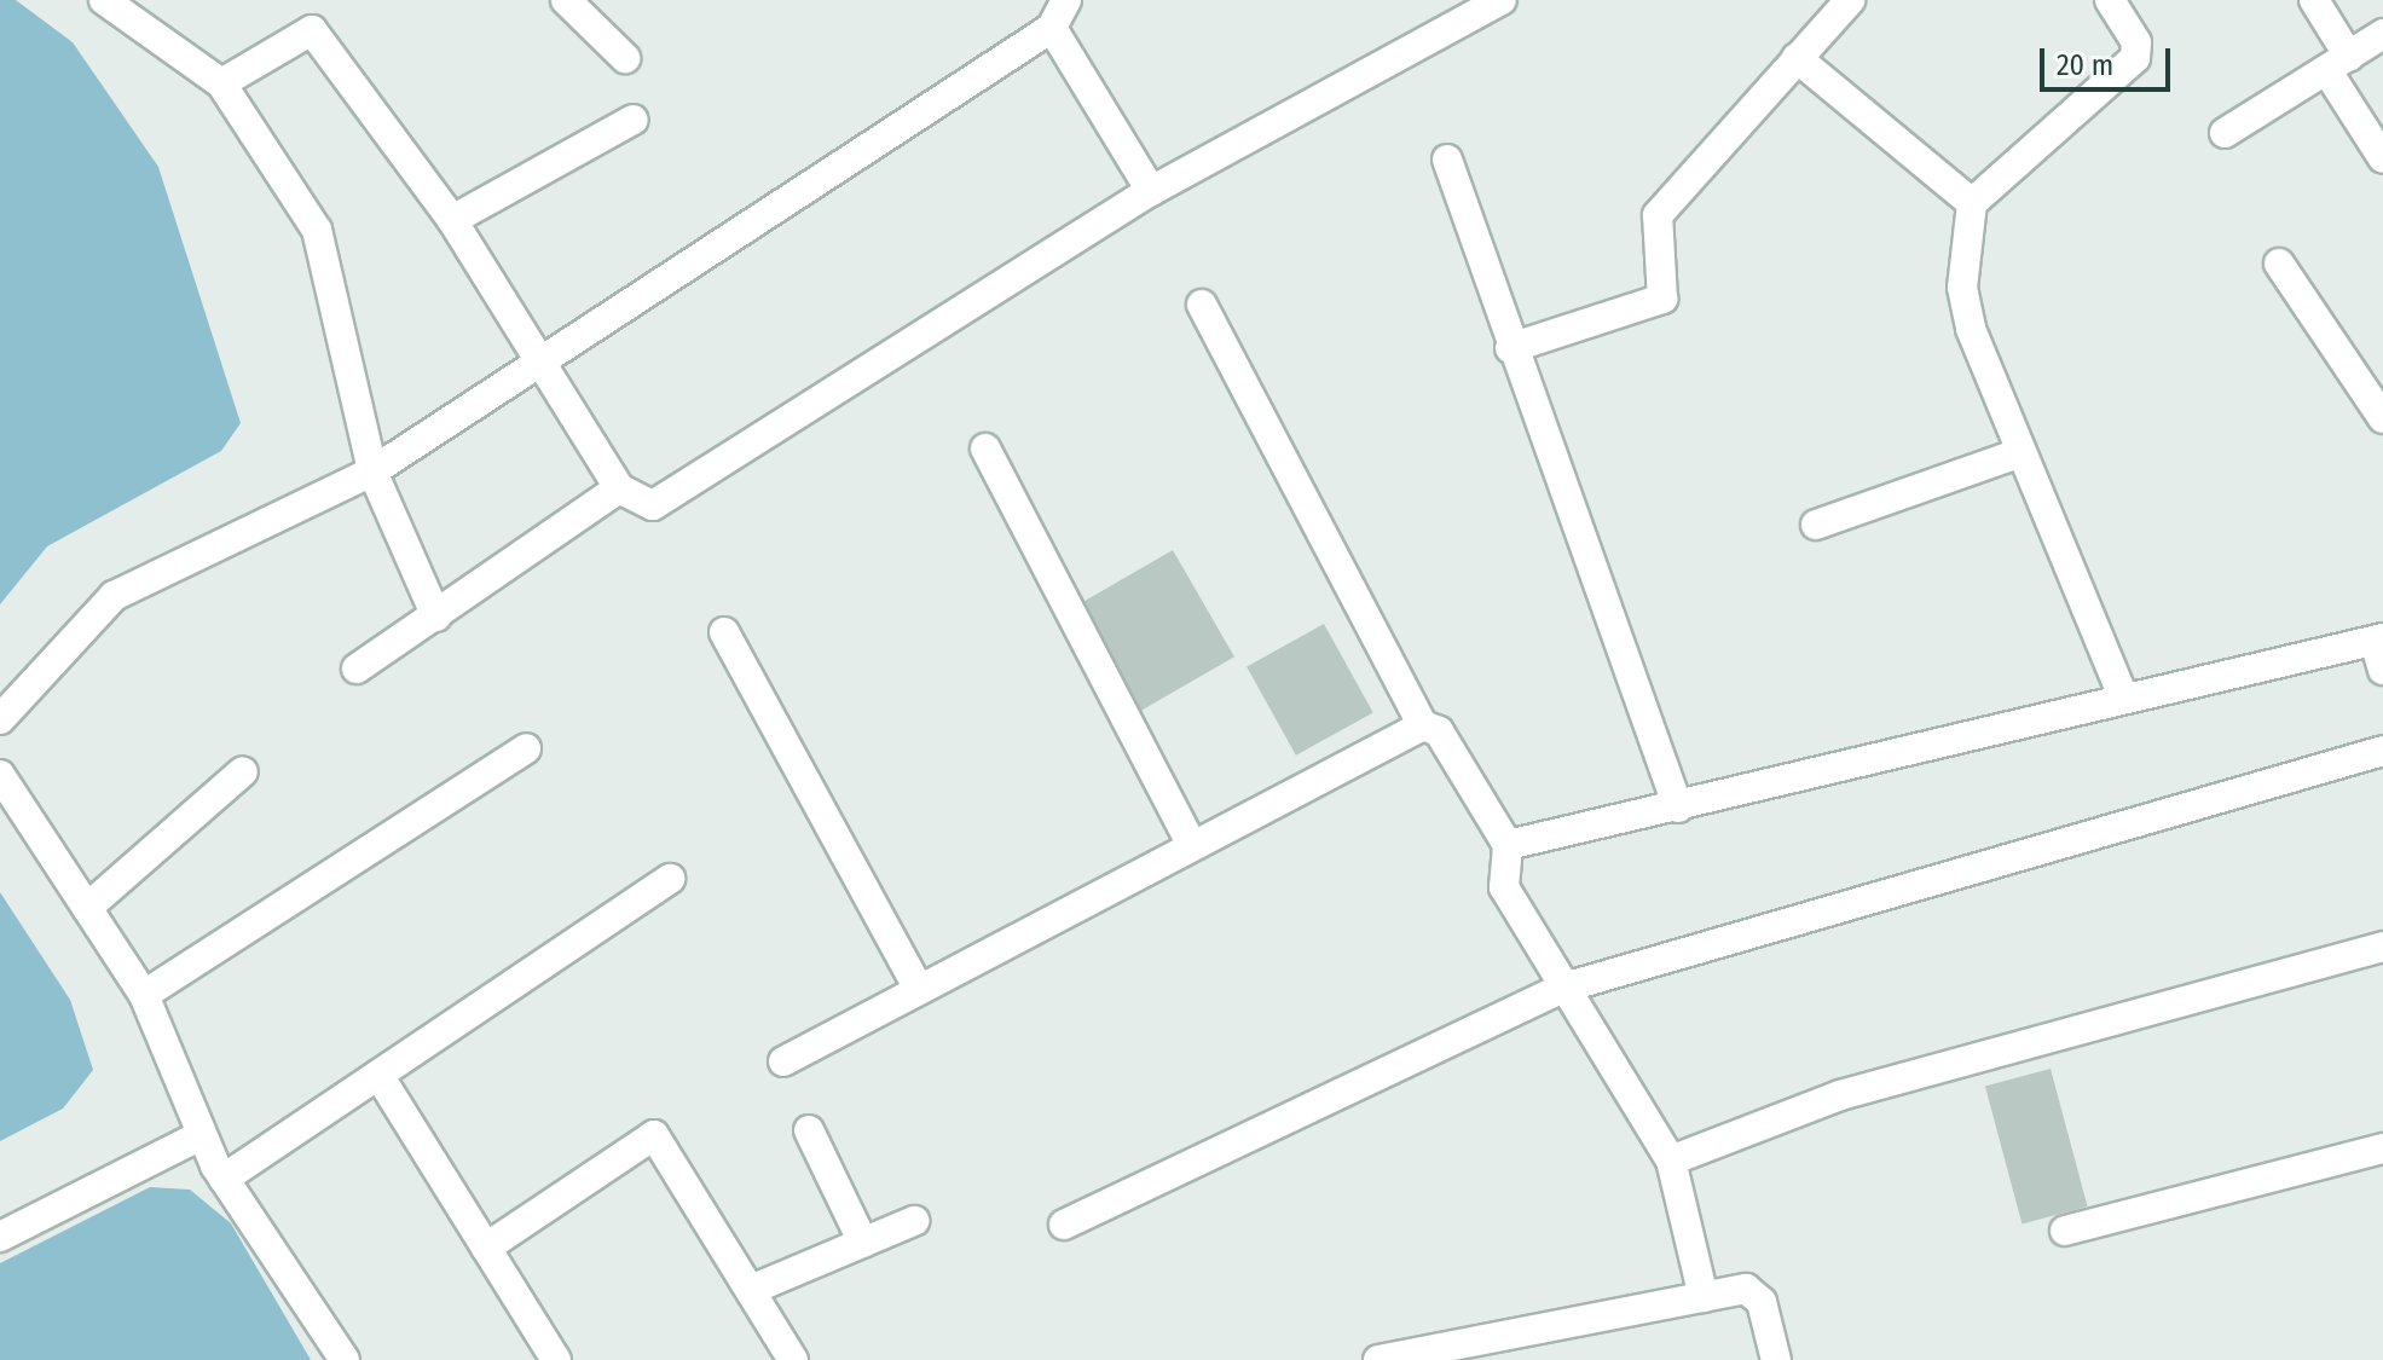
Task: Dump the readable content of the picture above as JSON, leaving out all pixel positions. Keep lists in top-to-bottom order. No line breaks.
{"scale_bar":"20 m"}
